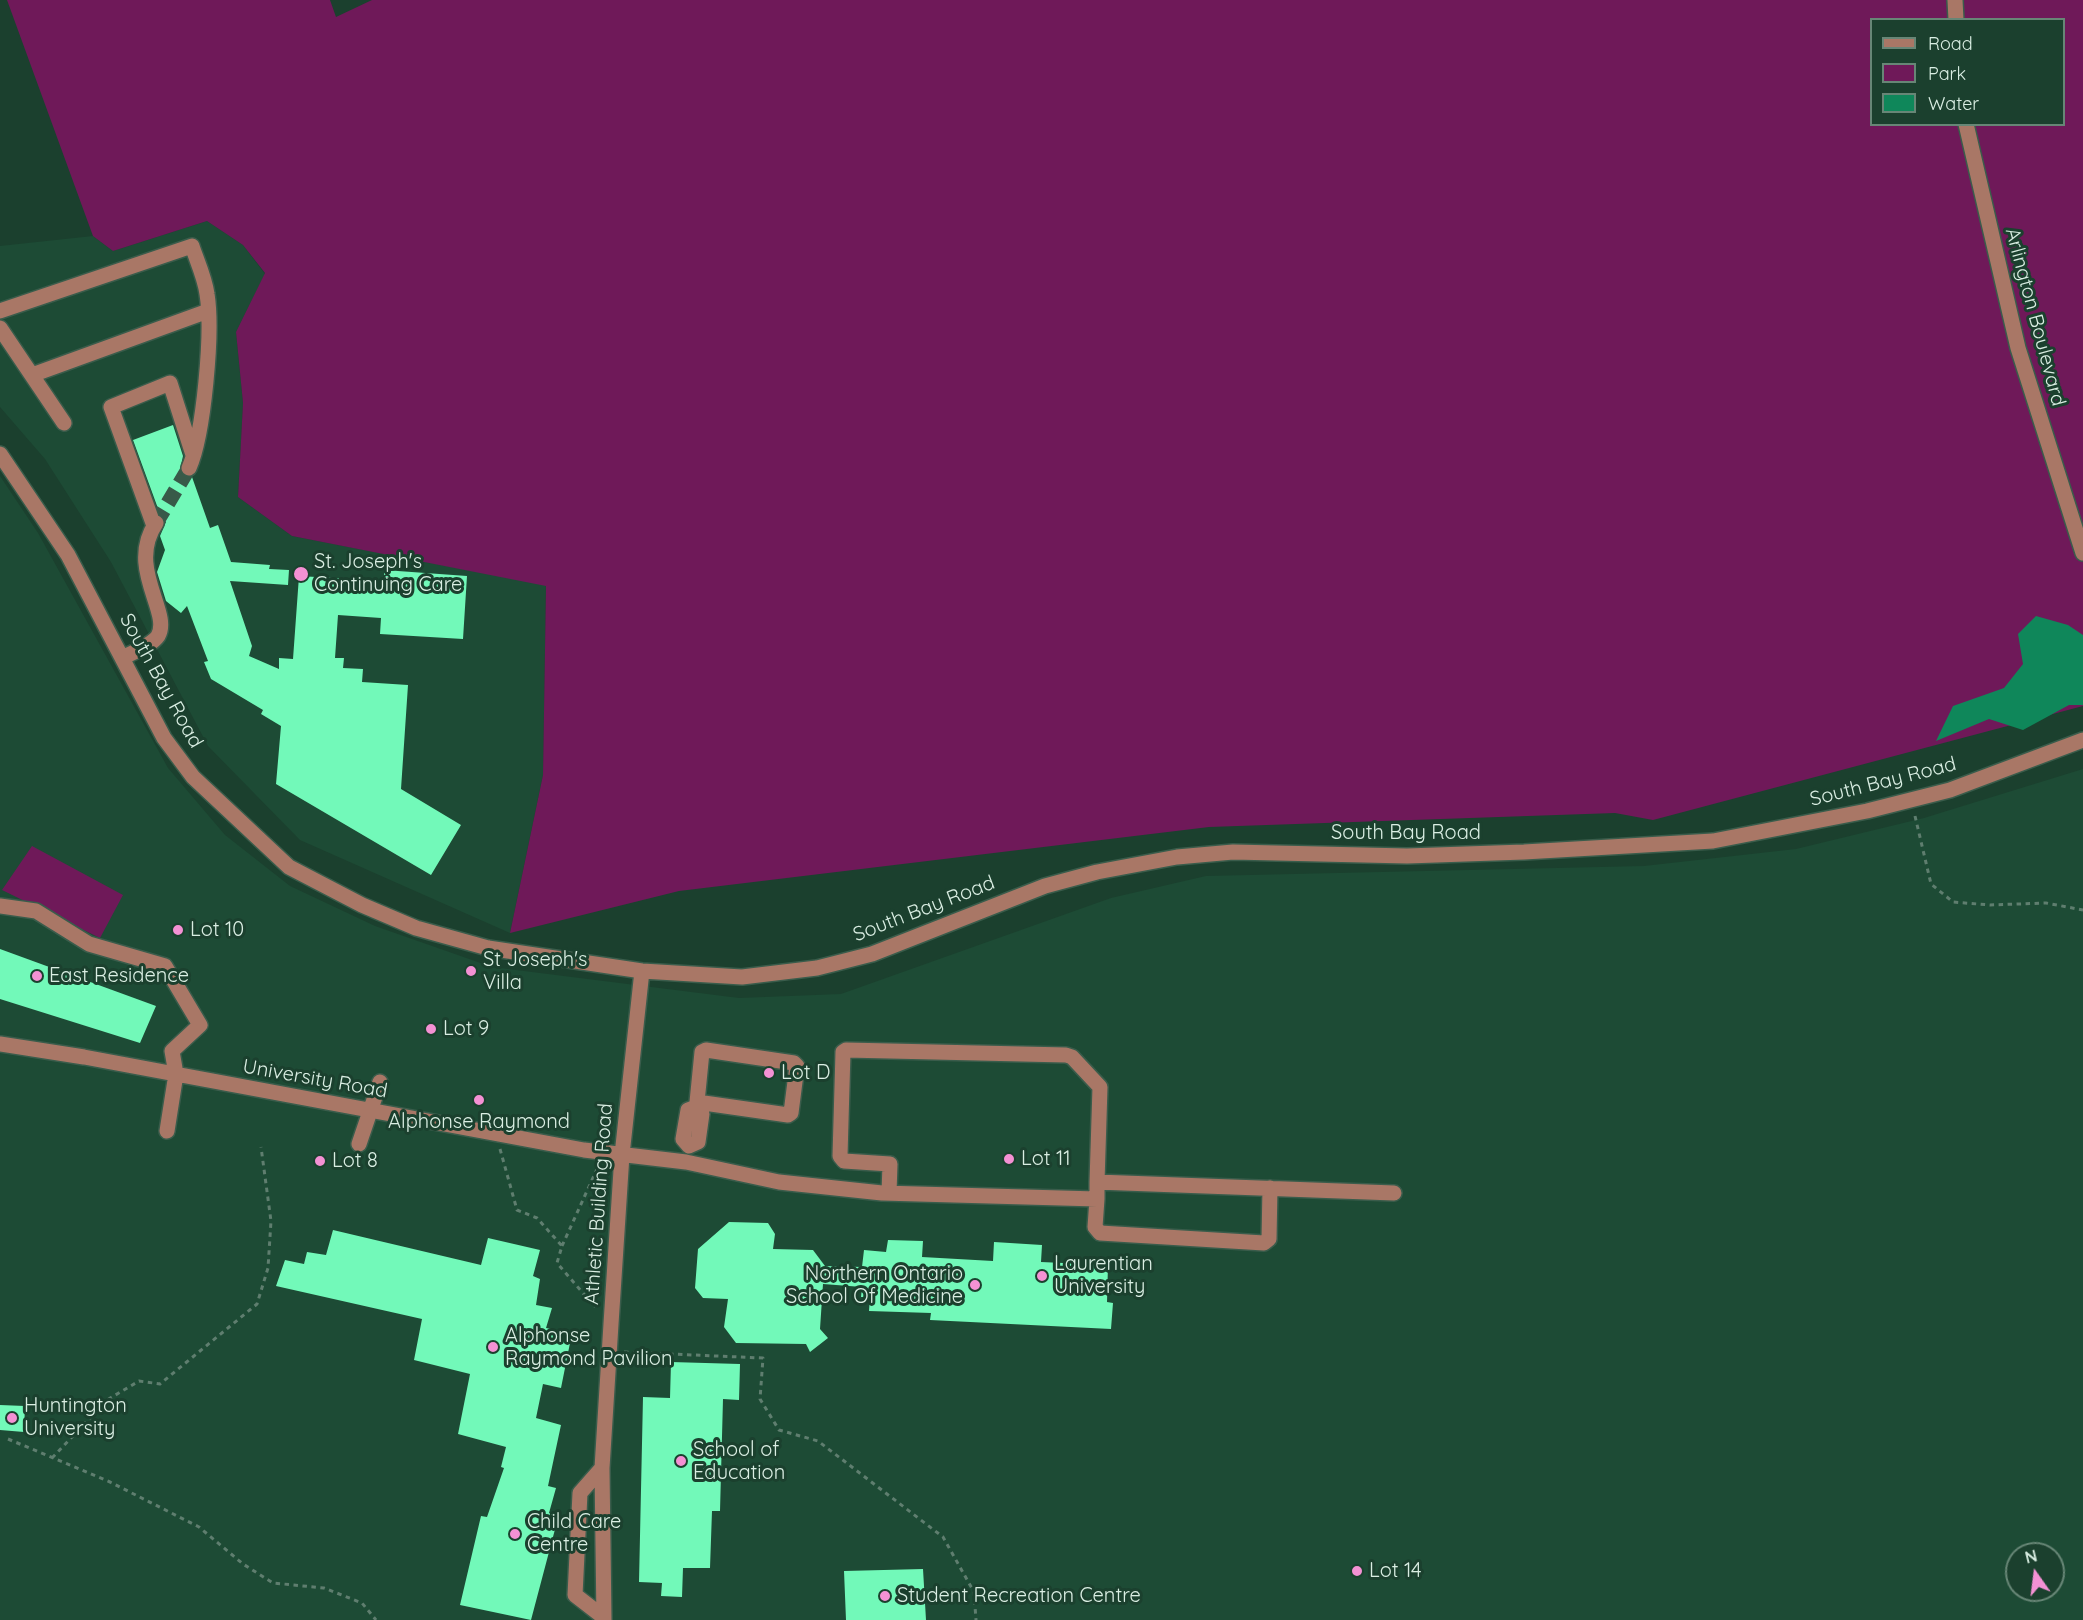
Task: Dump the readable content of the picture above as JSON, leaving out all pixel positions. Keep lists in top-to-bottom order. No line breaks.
{"streets":{"street":["Arlington Boulevard","South Bay Road","University Road","Athletic Building Road"]},"crossings":[["South Bay Road","Athletic Building Road"],["University Road","Athletic Building Road"]],"places":["St. Joseph's Continuing Care","Lot 10","St Joseph's Villa","East Residence","Lot 9","Lot D","Alphonse Raymond","Lot 11","Lot 8","Laurentian University","Northern Ontario School Of Medicine","Alphonse Raymond Pavilion","Huntington University","School of Education","Child Care Centre","Lot 14","Student Recreation Centre"],"legend":["Road","Park","Water"],"north":"top"}
